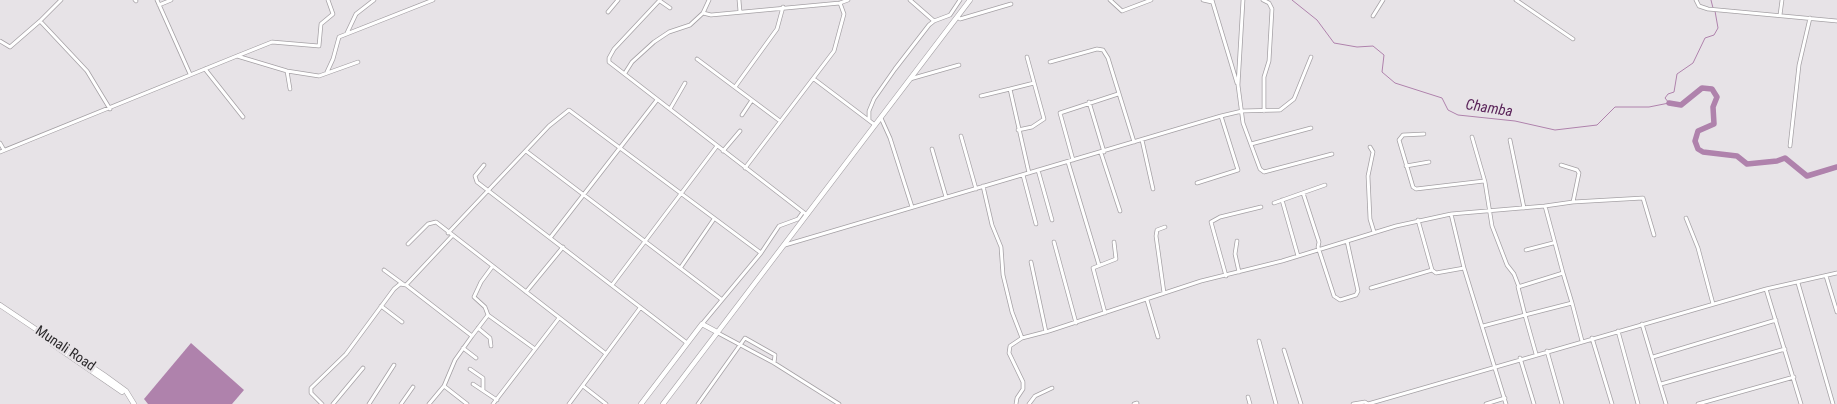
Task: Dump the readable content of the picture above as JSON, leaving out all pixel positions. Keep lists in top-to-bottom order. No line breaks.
{"streets":{"main road":["Munali Road"]},"water":["Chamba"]}
